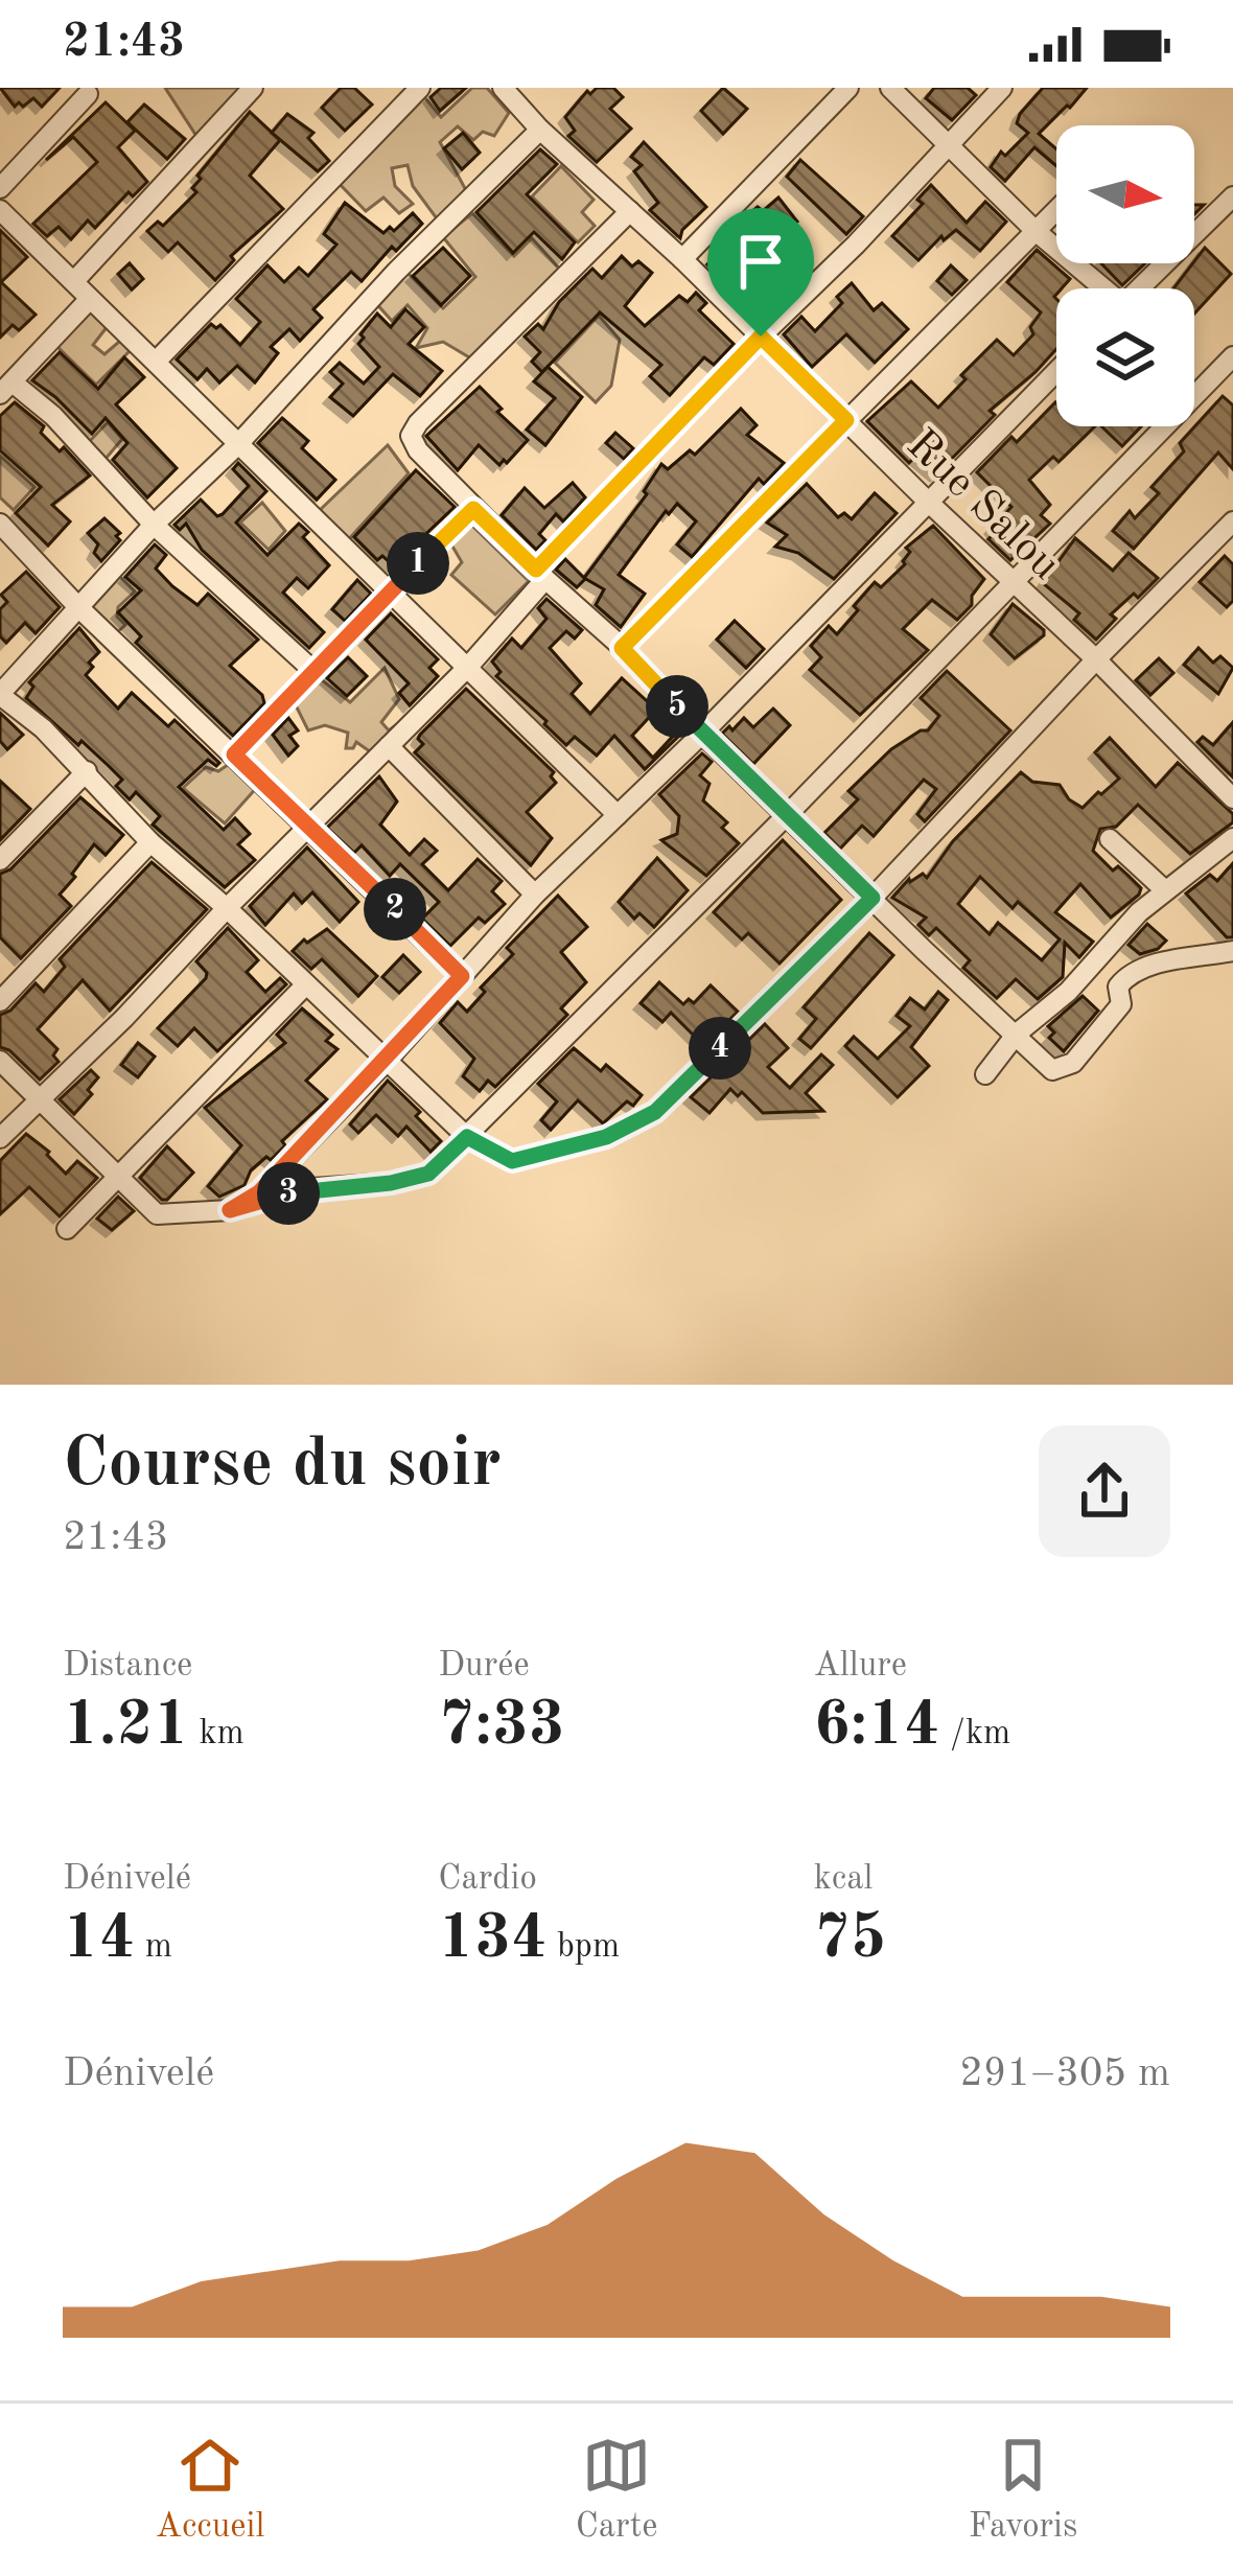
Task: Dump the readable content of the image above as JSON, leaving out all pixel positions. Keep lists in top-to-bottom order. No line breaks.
{"streets":{"street":["Rue Salou"]},"north":"right","page":{"status":"21:43","pins":["1","5","2","4","3"],"heading":["Course du soir","21:43"],"stats":[["Distance","1.21 km"],["Durée","7:33"],["Allure","6:14 /km"],["Dénivelé","14 m"],["Cardio","134 bpm"],["kcal","75"]],"chart":["Dénivelé","291–305 m"],"tabs":["Accueil","Carte","Favoris"]}}
